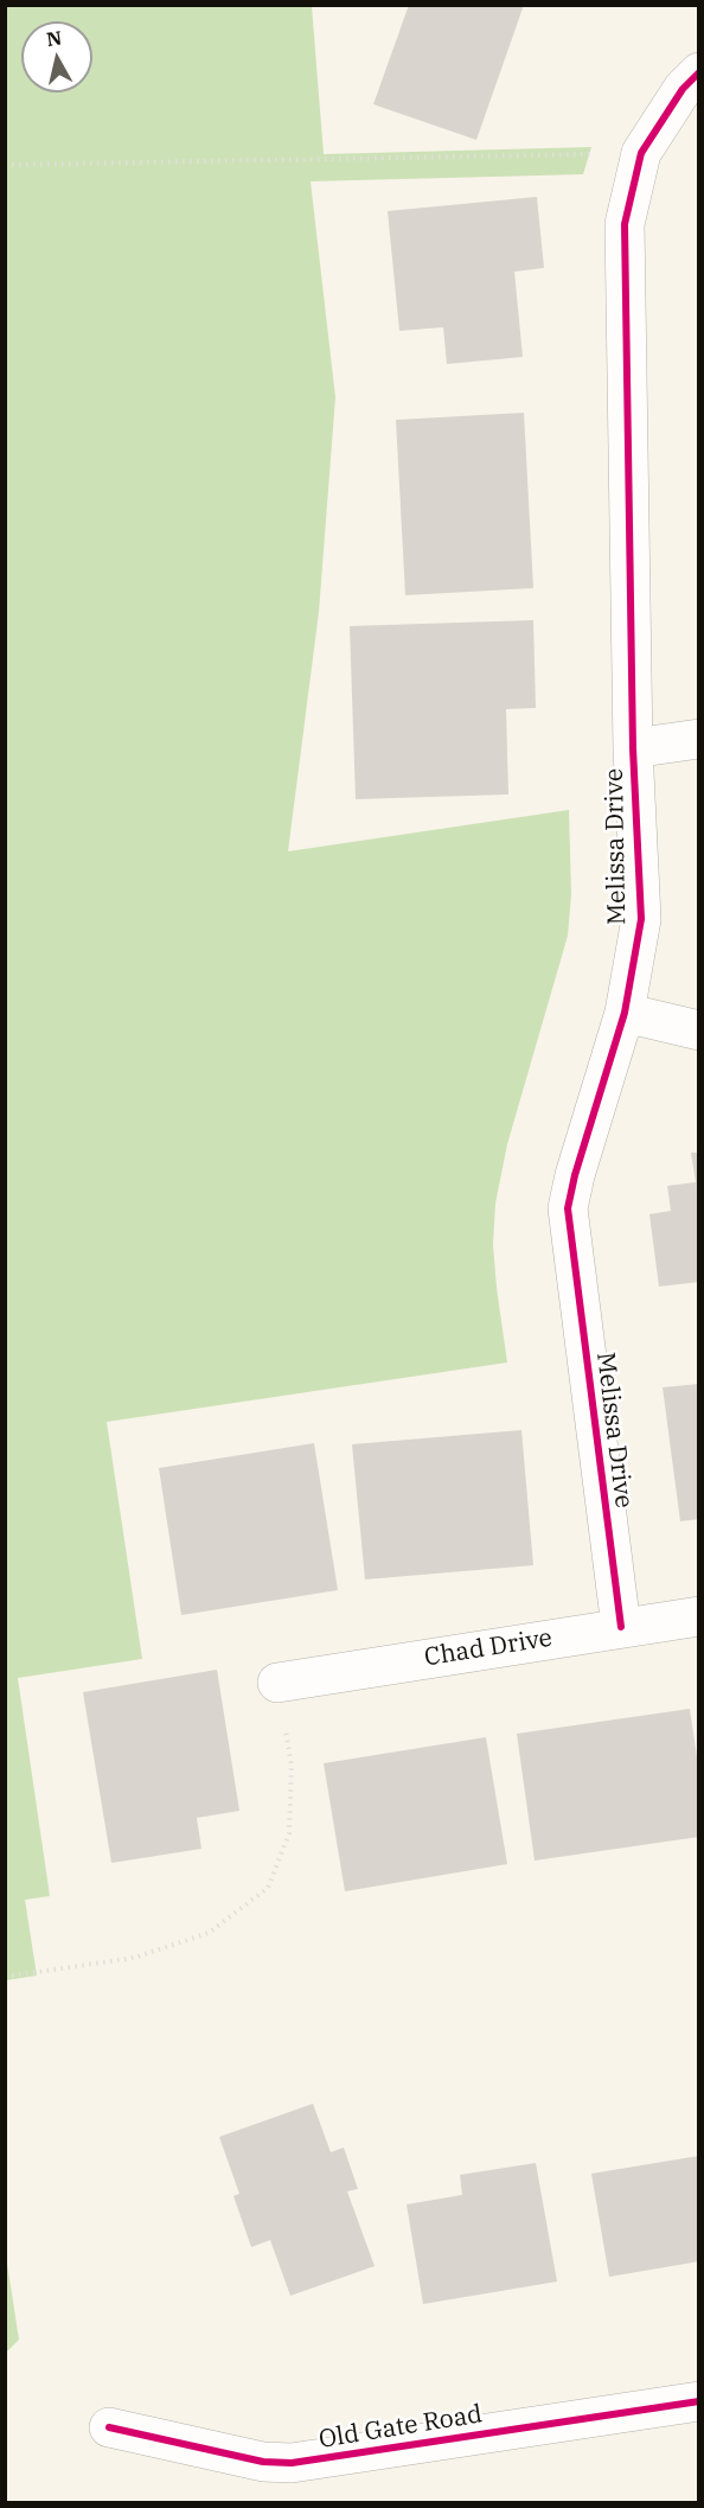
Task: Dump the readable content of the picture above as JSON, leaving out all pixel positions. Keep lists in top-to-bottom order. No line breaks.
{"streets":{"street":["Melissa Drive","Chad Drive","Old Gate Road"]},"crossings":[["Melissa Drive","Chad Drive"]],"north":"top"}
